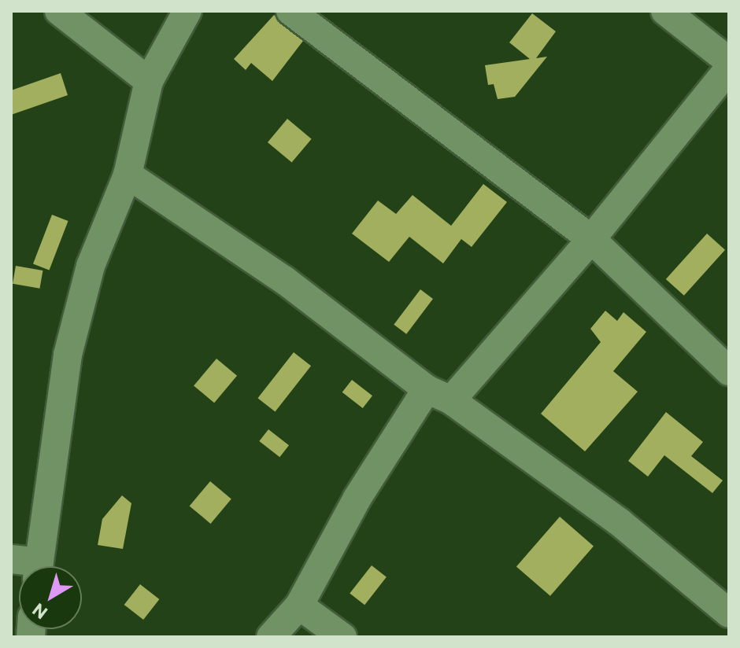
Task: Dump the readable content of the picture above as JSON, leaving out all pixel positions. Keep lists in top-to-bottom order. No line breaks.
{"north":"bottom left"}
